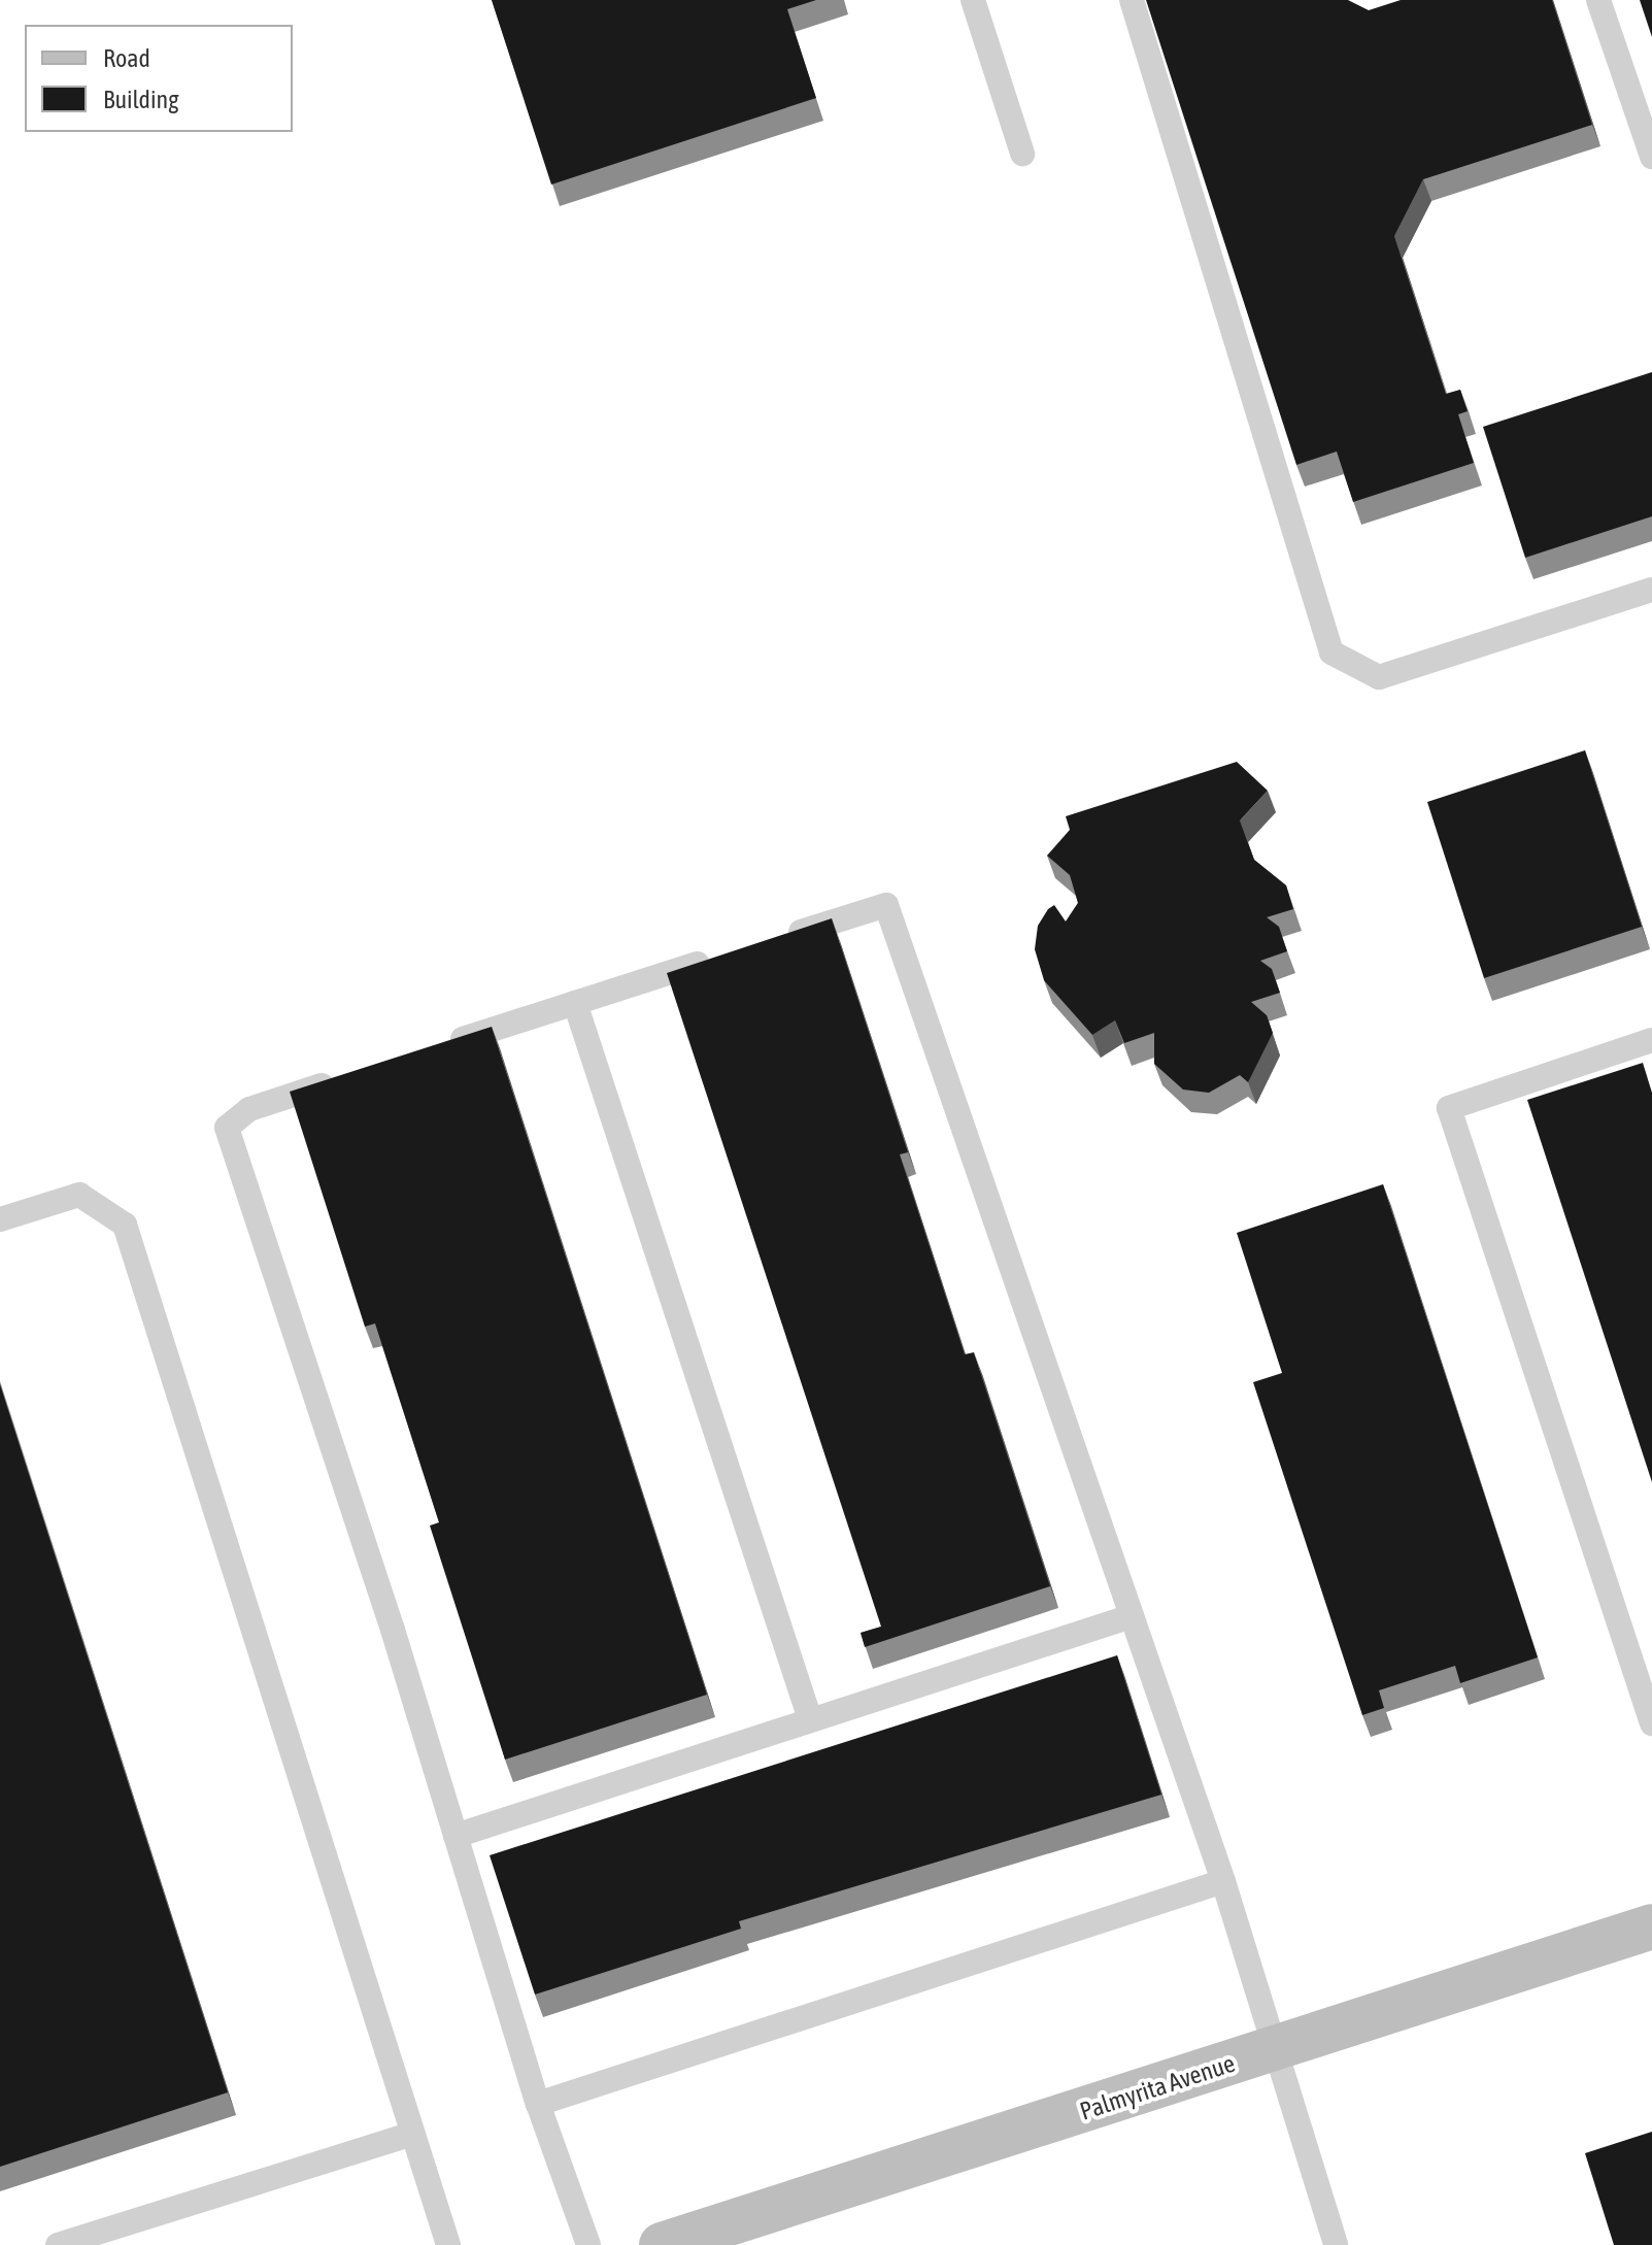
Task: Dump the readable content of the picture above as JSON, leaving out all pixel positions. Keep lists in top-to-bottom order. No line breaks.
{"streets":{"street":["Palmyrita Avenue"]},"legend":["Road","Building"]}
